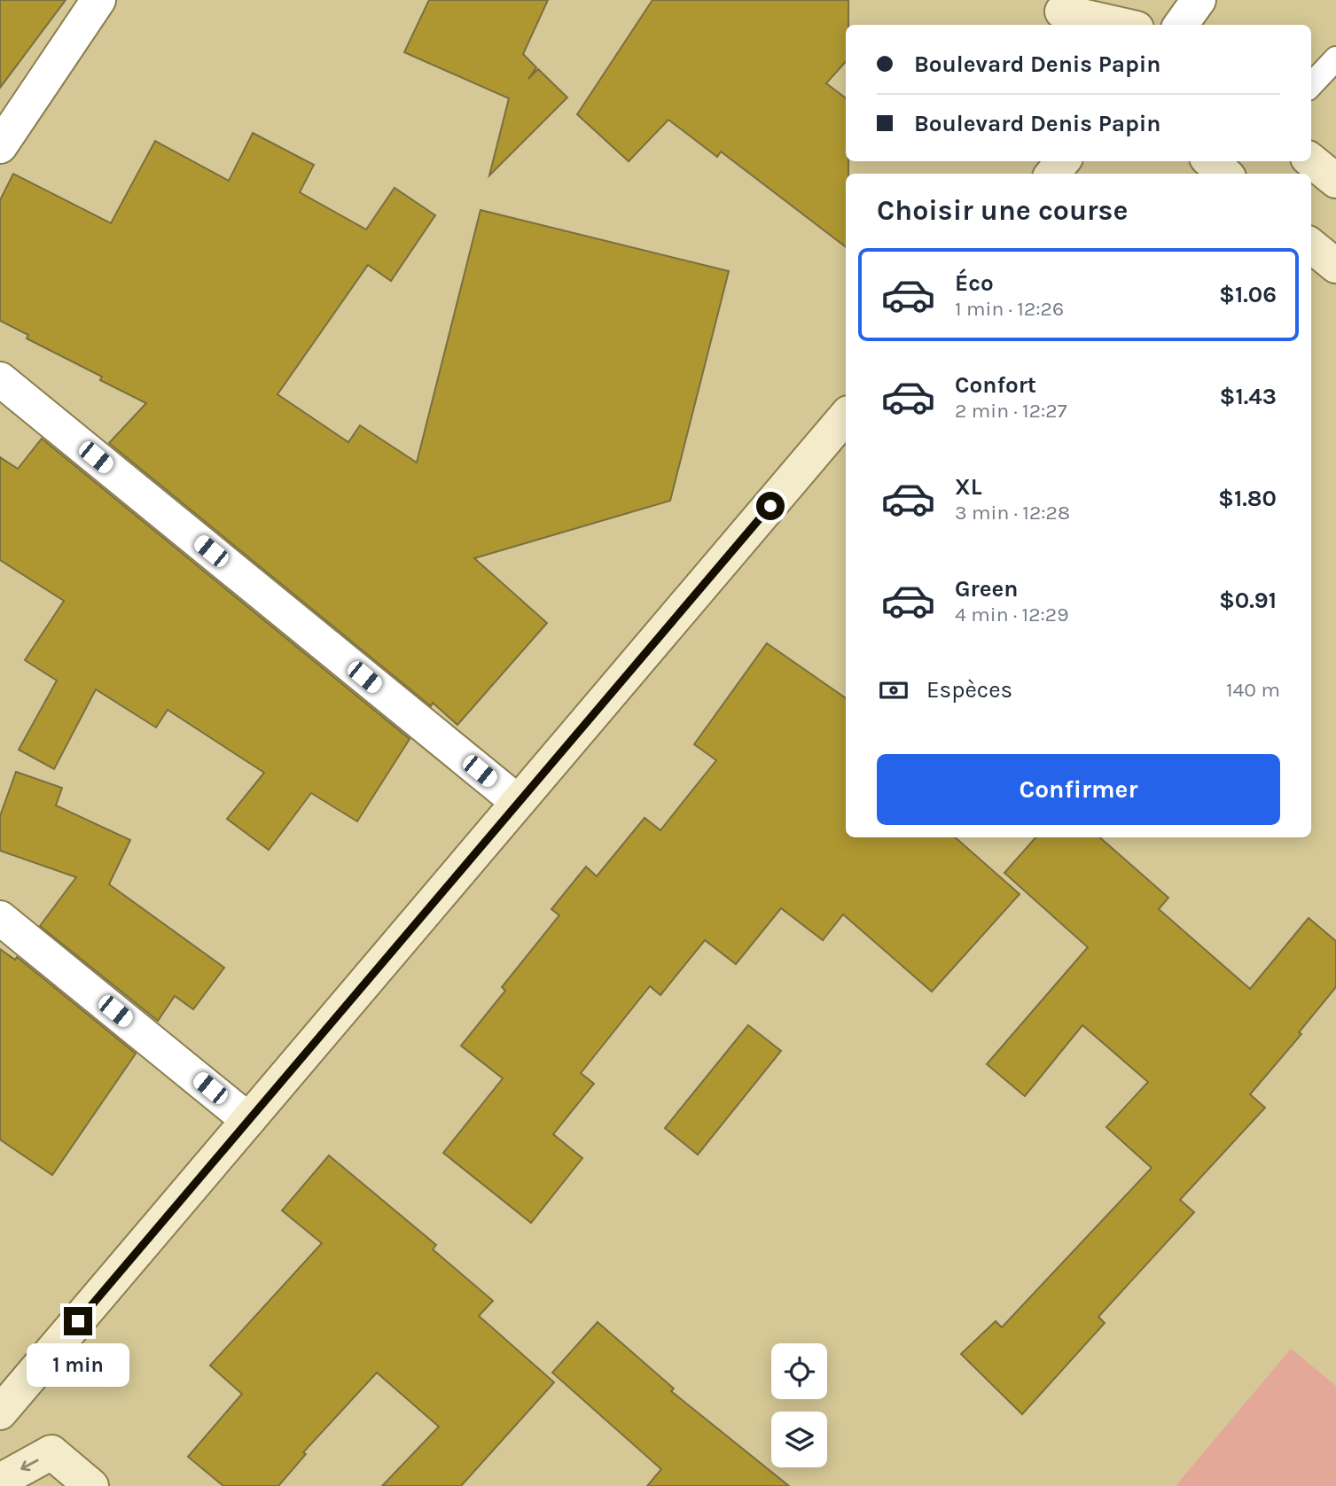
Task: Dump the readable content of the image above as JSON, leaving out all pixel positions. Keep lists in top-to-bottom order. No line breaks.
{"page":{"banner":["Boulevard Denis Papin","Boulevard Denis Papin"],"heading":"Choisir une course","list":[{"name":"Éco","note":"1 min · 12:26","value":"$1.06"},{"name":"Confort","note":"2 min · 12:27","value":"$1.43"},{"name":"XL","note":"3 min · 12:28","value":"$1.80"},{"name":"Green","note":"4 min · 12:29","value":"$0.91"}],"pay":["Espèces","140 m"],"buttons":"Confirmer","bubble":"1 min"}}
